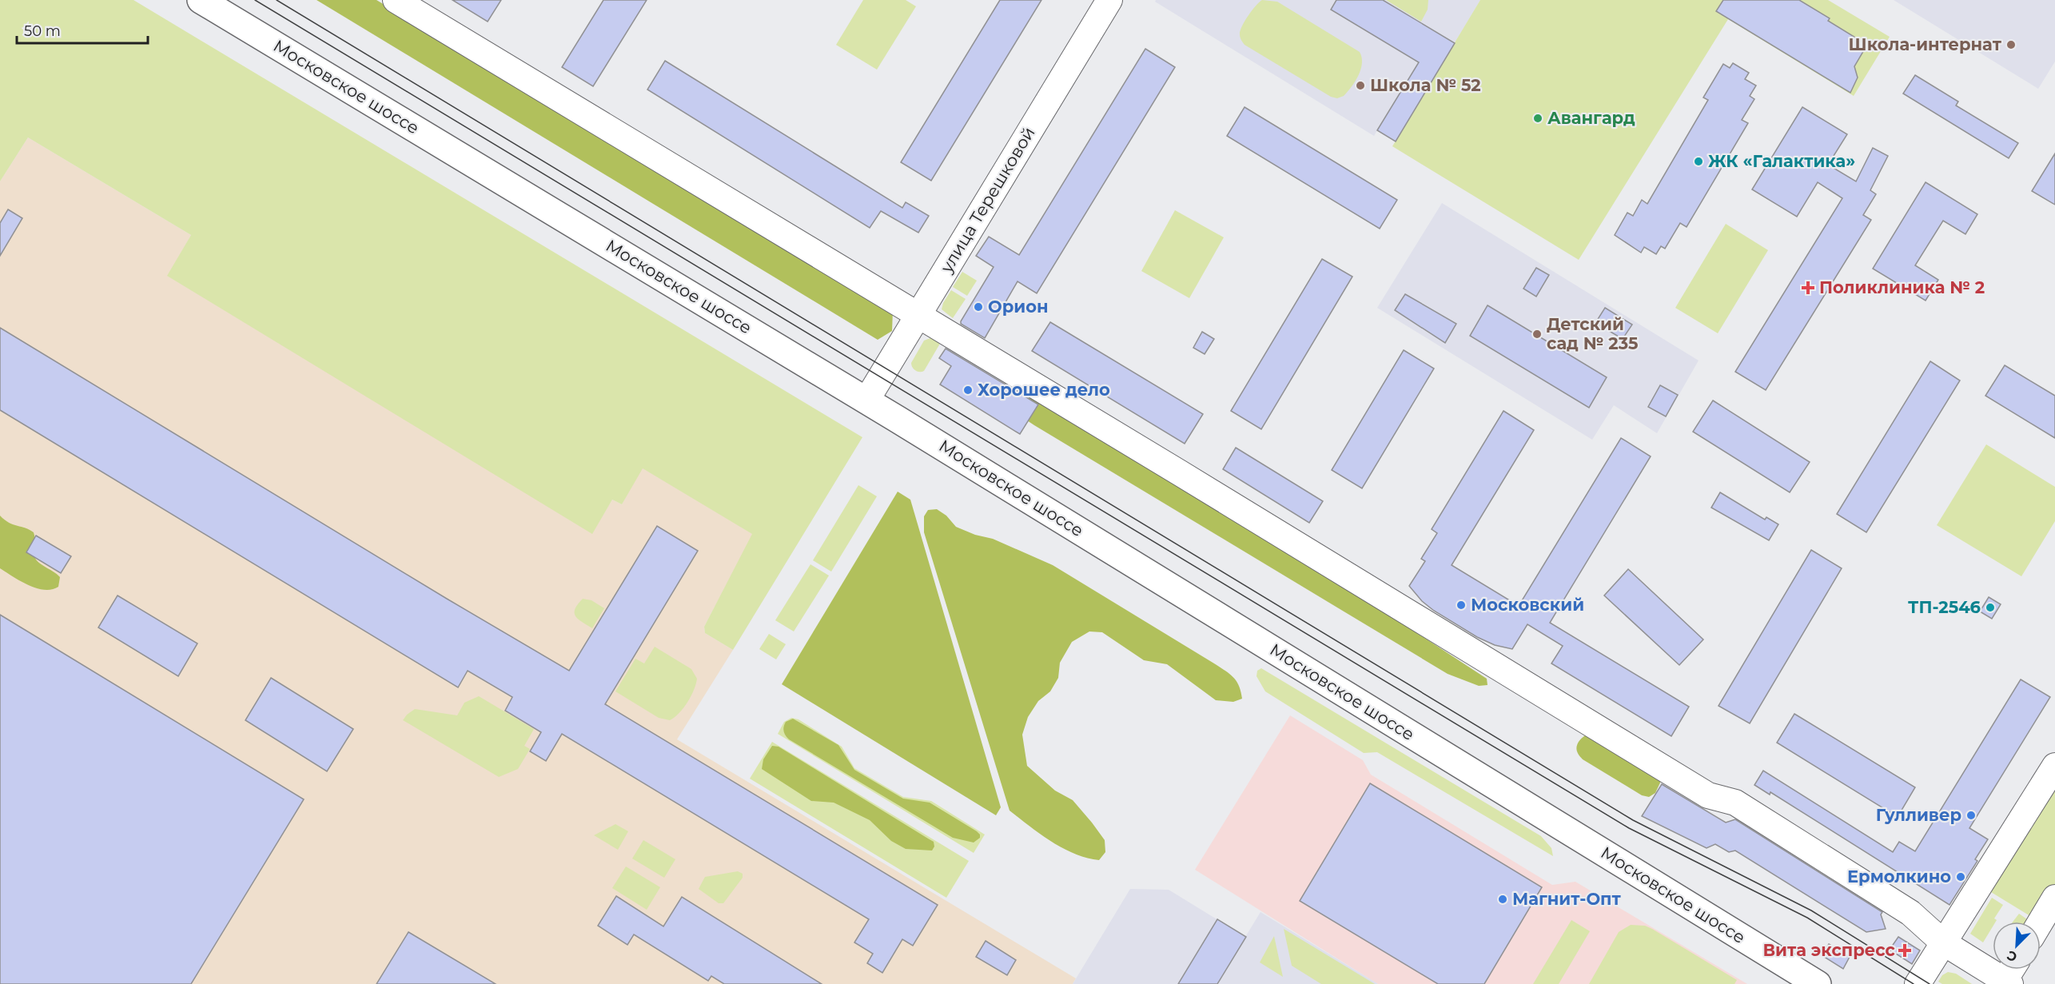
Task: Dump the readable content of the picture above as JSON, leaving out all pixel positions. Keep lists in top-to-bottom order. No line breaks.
{"streets":{"main road":["Московское шоссе"],"street":["улица Терешковой"]},"crossings":[["Московское шоссе","улица Терешковой"]],"places":{"other":["Школа-интернат","Школа № 52","Авангард","ЖК «Галактика»","Орион","Детский сад № 235","Хорошее дело","Московский","ТП-2546","Гулливер","Ермолкино","Магнит-Опт"],"health":["Поликлиника № 2","Вита экспресс"]},"scale_bar":"50 m","north":"bottom left"}
